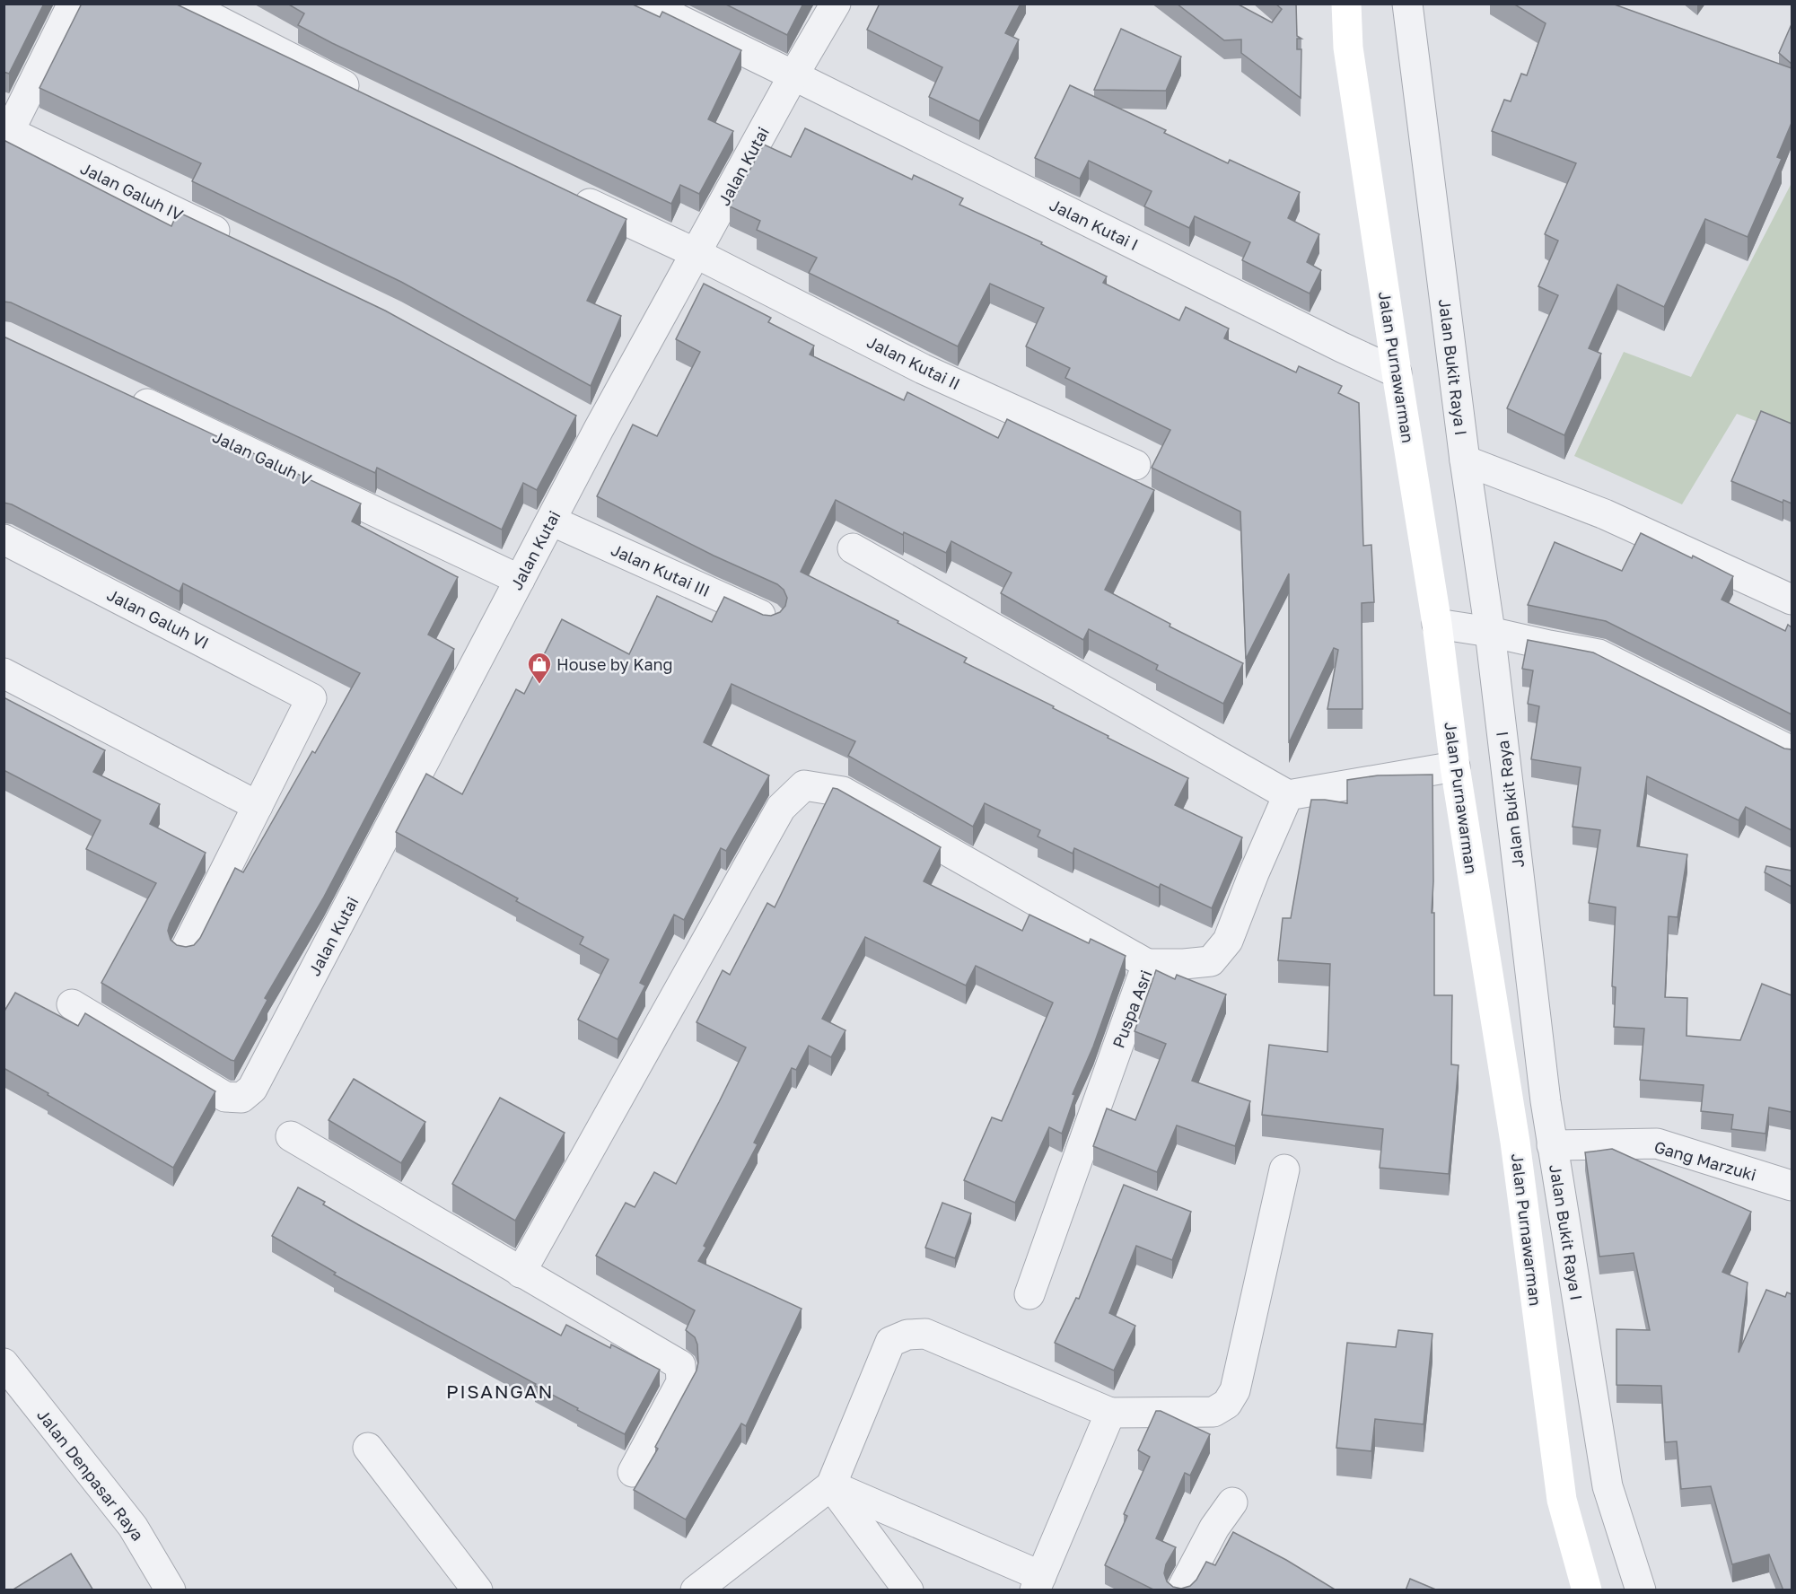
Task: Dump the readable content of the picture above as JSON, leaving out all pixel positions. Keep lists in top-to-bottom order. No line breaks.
{"streets":{"street":["Jalan Kutai","Jalan Galuh IV","Jalan Kutai I","Jalan Kutai II","Jalan Purnawarman","Jalan Bukit Raya I","Jalan Galuh V","Jalan Kutai III","Jalan Galuh VI","Puspa Asri","Gang Marzuki","Jalan Denpasar Raya"]},"crossings":[["Jalan Kutai","Jalan Kutai I"],["Jalan Kutai","Jalan Kutai II"],["Jalan Kutai","Jalan Galuh V"],["Jalan Kutai","Jalan Kutai III"],["Jalan Kutai I","Jalan Purnawarman"],["Jalan Purnawarman","Jalan Bukit Raya I"],["Jalan Bukit Raya I","Gang Marzuki"]],"districts":["PISANGAN"],"places":{"shop":["House by Kang"]}}
